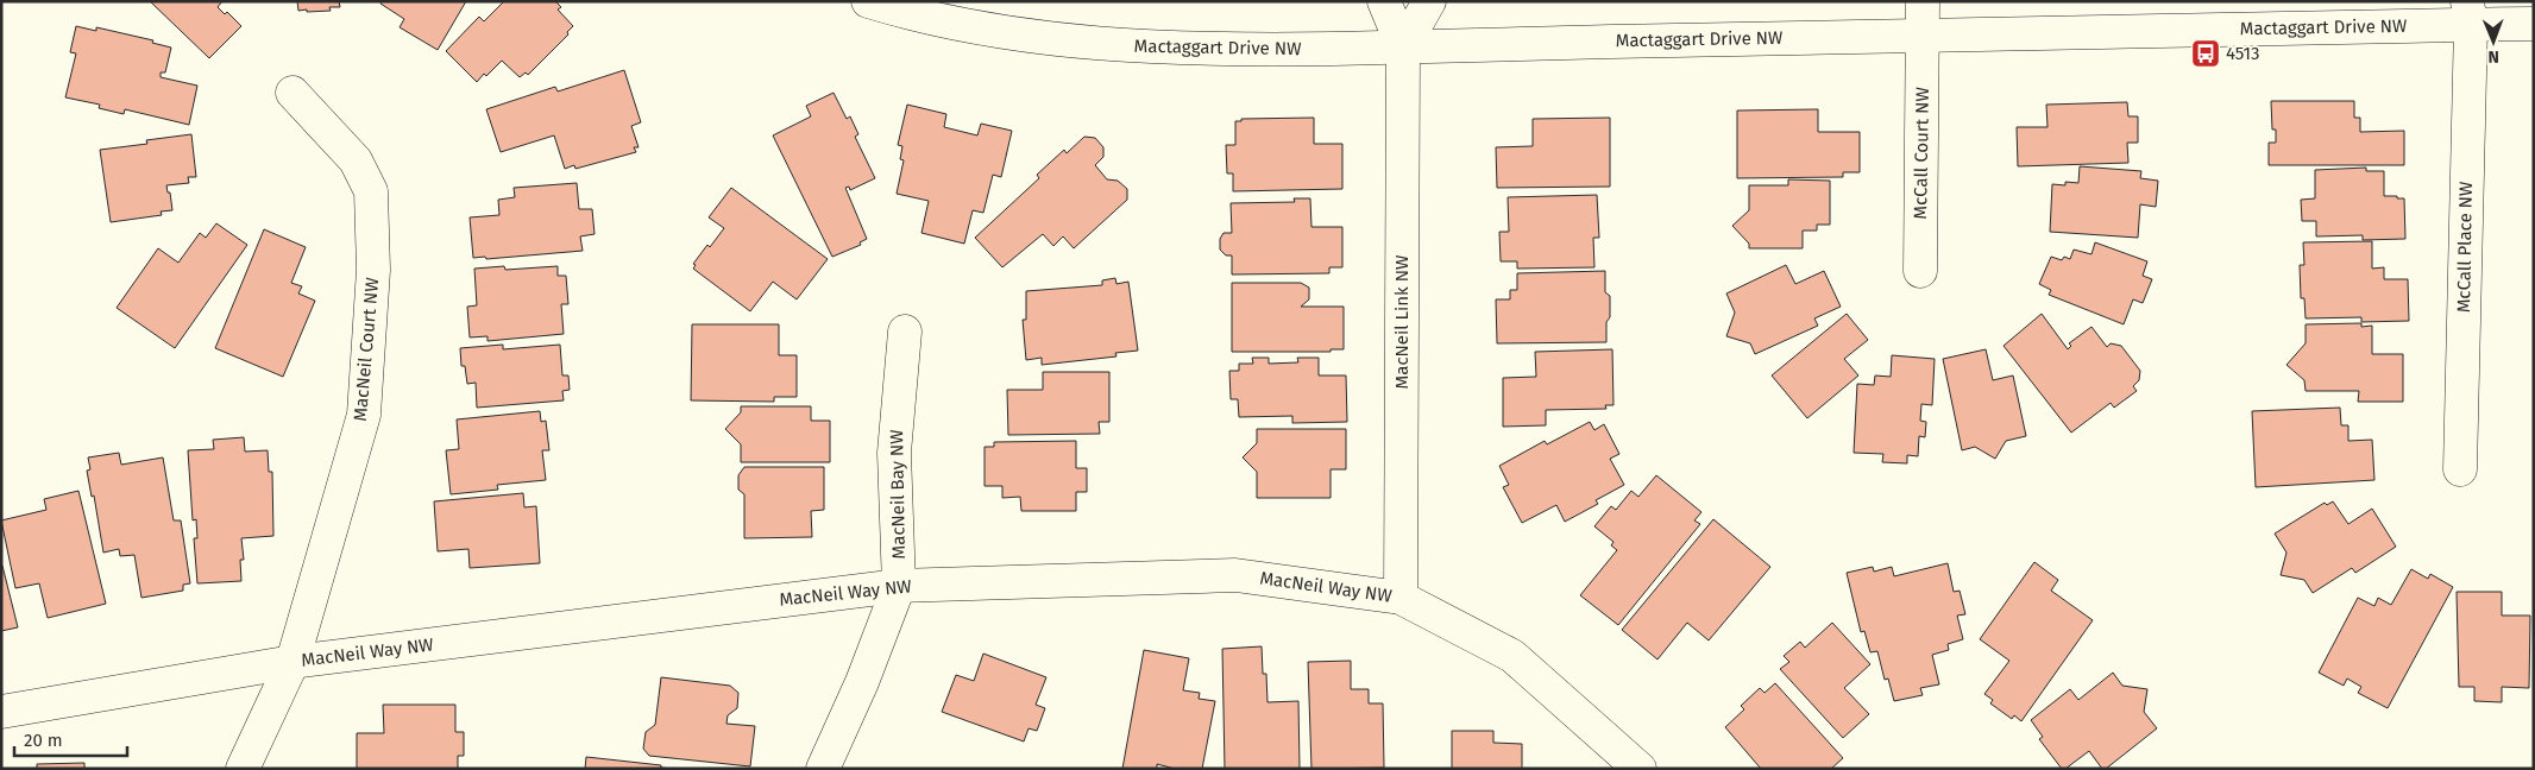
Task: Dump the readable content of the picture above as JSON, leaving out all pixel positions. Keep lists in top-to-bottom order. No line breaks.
{"streets":{"street":["Mactaggart Drive NW","McCall Court NW","McCall Place NW","MacNeil Link NW","MacNeil Court NW","MacNeil Bay NW","MacNeil Way NW"]},"crossings":[["Mactaggart Drive NW","McCall Court NW"],["Mactaggart Drive NW","McCall Place NW"],["Mactaggart Drive NW","MacNeil Link NW"],["MacNeil Link NW","MacNeil Way NW"],["MacNeil Court NW","MacNeil Way NW"],["MacNeil Bay NW","MacNeil Way NW"]],"places":{"bus stop":["4513"]},"scale_bar":"20 m","north":"bottom"}
